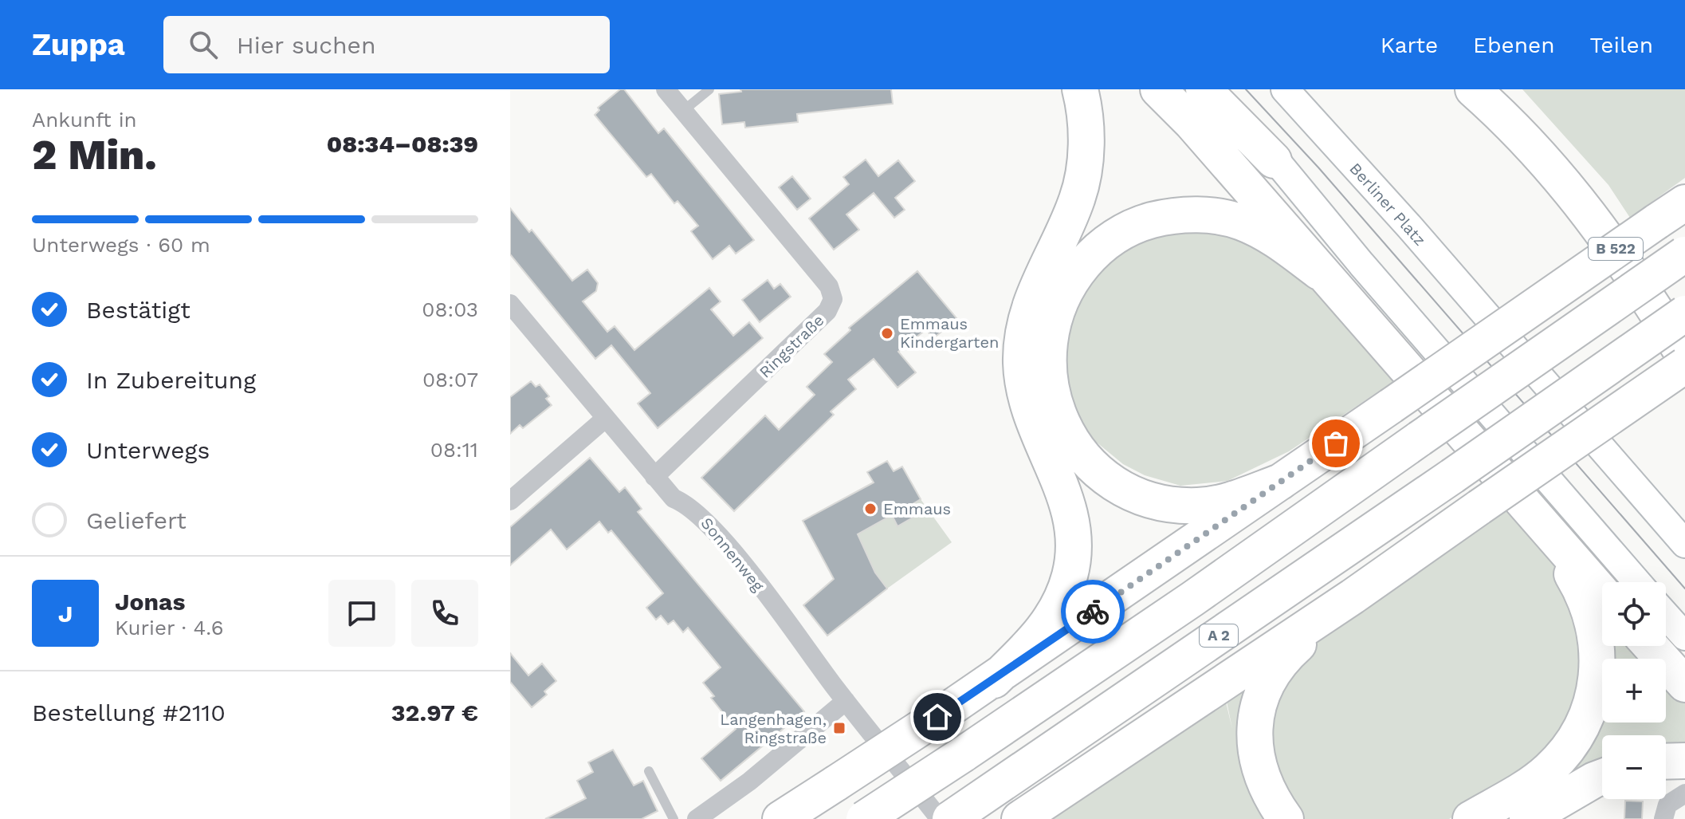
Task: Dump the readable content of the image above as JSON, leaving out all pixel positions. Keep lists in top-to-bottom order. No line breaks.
{"streets":{"highway":["B 522","A 2"],"main road":["Berliner Platz"],"street":["Ringstraße","Sonnenweg"]},"crossings":[["Ringstraße","Sonnenweg"]],"places":{"other":["Emmaus Kindergarten","Emmaus"],"transit":["Langenhagen, Ringstraße"]},"page":{"header":"Zuppa","search":"Hier suchen","nav":["Karte","Ebenen","Teilen"],"heading":["2 Min.","Ankunft in","08:34–08:39"],"panel":["Jonas","Kurier · 4.6","Bestellung #2110","32.97 €"],"bar":"Unterwegs · 60 m","list":[["Bestätigt","08:03"],["In Zubereitung","08:07"],["Unterwegs","08:11"],"Geliefert"],"round":"J","map_buttons":["+","−"]}}
